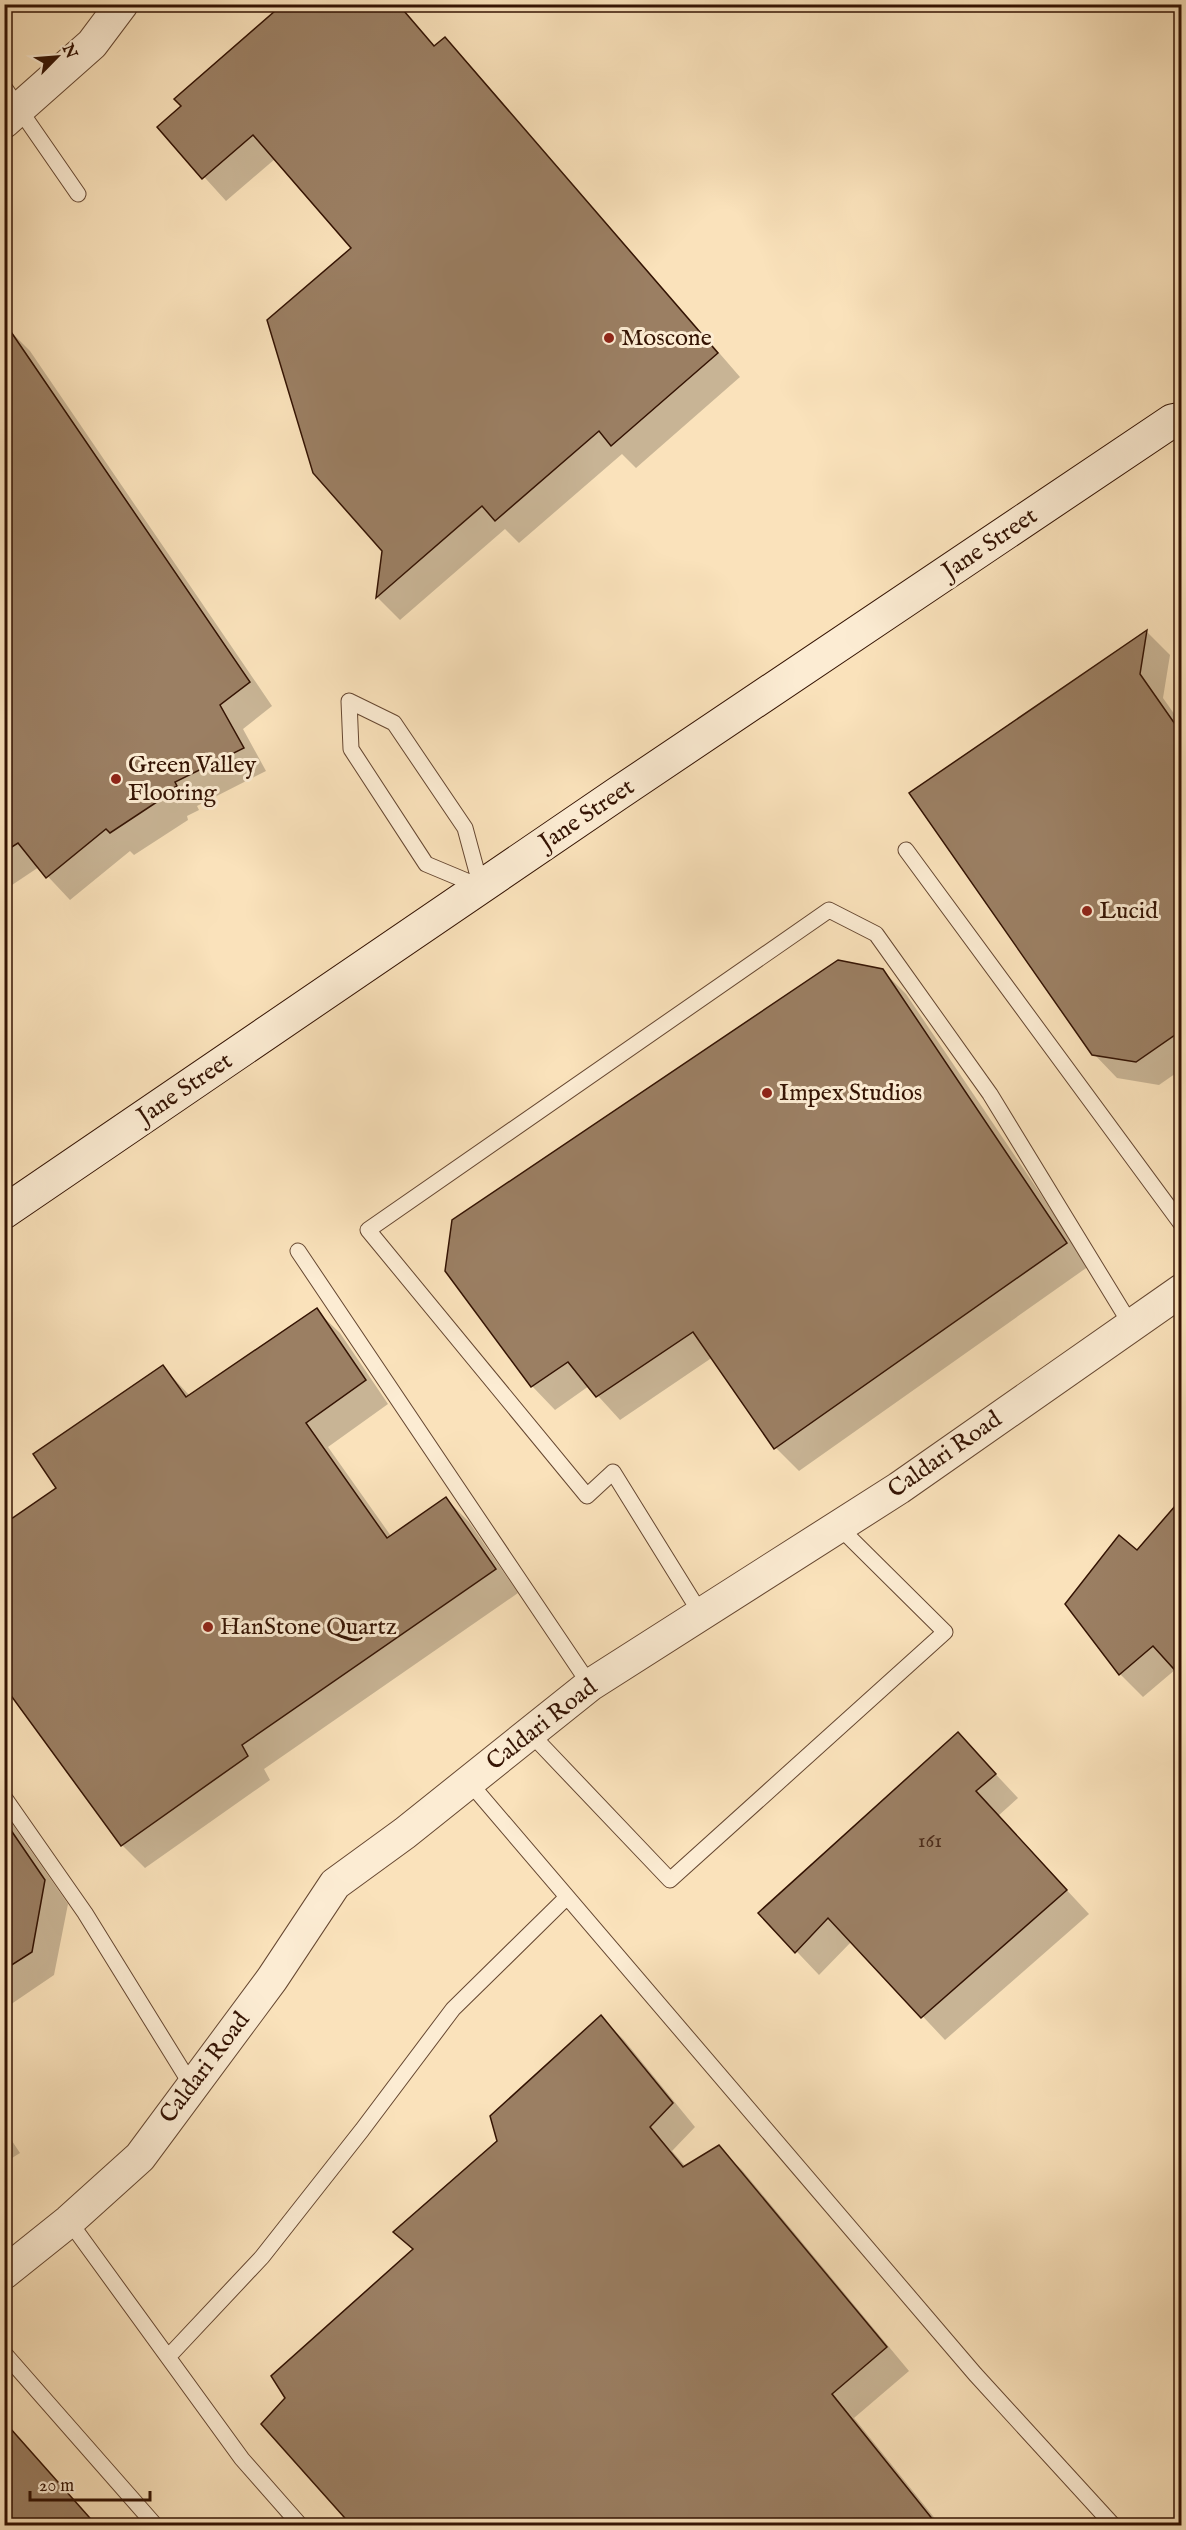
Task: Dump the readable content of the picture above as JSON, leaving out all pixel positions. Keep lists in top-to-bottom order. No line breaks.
{"streets":{"main road":["Jane Street"],"street":["Caldari Road"]},"places":["Moscone","Green Valley Flooring","Lucid","Impex Studios","HanStone Quartz"],"house_numbers":["161"],"scale_bar":"20 m","north":"top right"}
